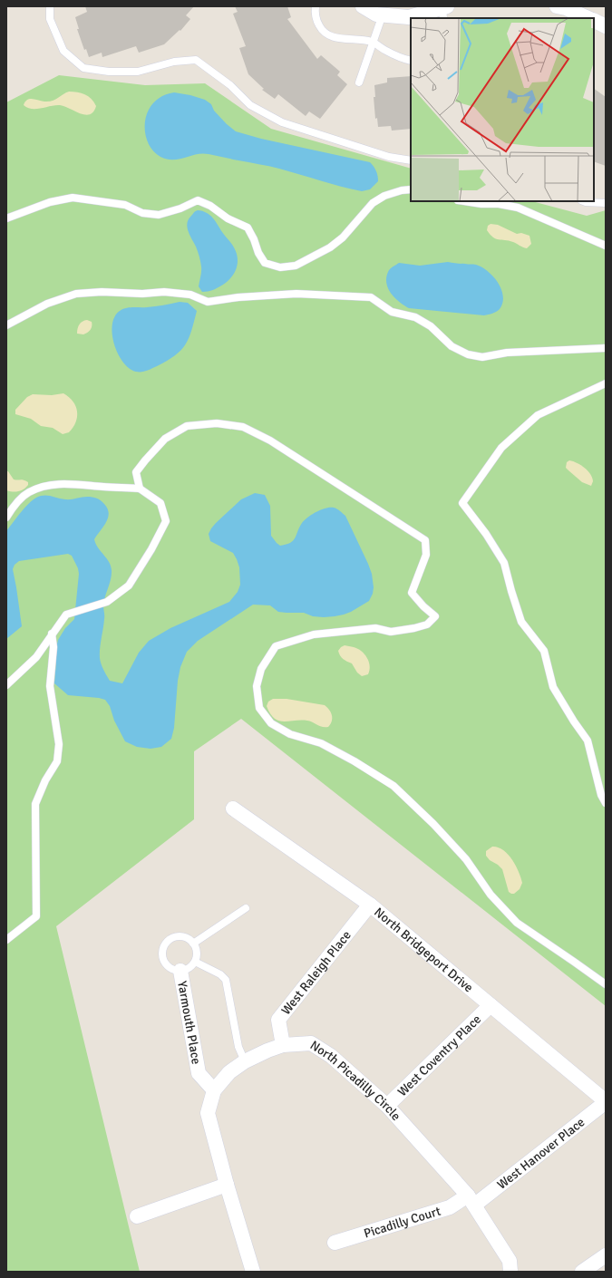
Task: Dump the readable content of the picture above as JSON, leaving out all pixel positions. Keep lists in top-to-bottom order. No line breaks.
{"streets":{"street":["North Bridgeport Drive","West Raleigh Place","Yarmouth Place","West Coventry Place","North Picadilly Circle","West Hanover Place","Picadilly Court"]},"crossings":[["North Bridgeport Drive","West Raleigh Place"],["North Bridgeport Drive","West Coventry Place"],["North Bridgeport Drive","West Hanover Place"],["West Raleigh Place","North Picadilly Circle"],["Yarmouth Place","North Picadilly Circle"],["West Coventry Place","North Picadilly Circle"],["North Picadilly Circle","West Hanover Place"],["North Picadilly Circle","Picadilly Court"],["West Hanover Place","Picadilly Court"]]}
